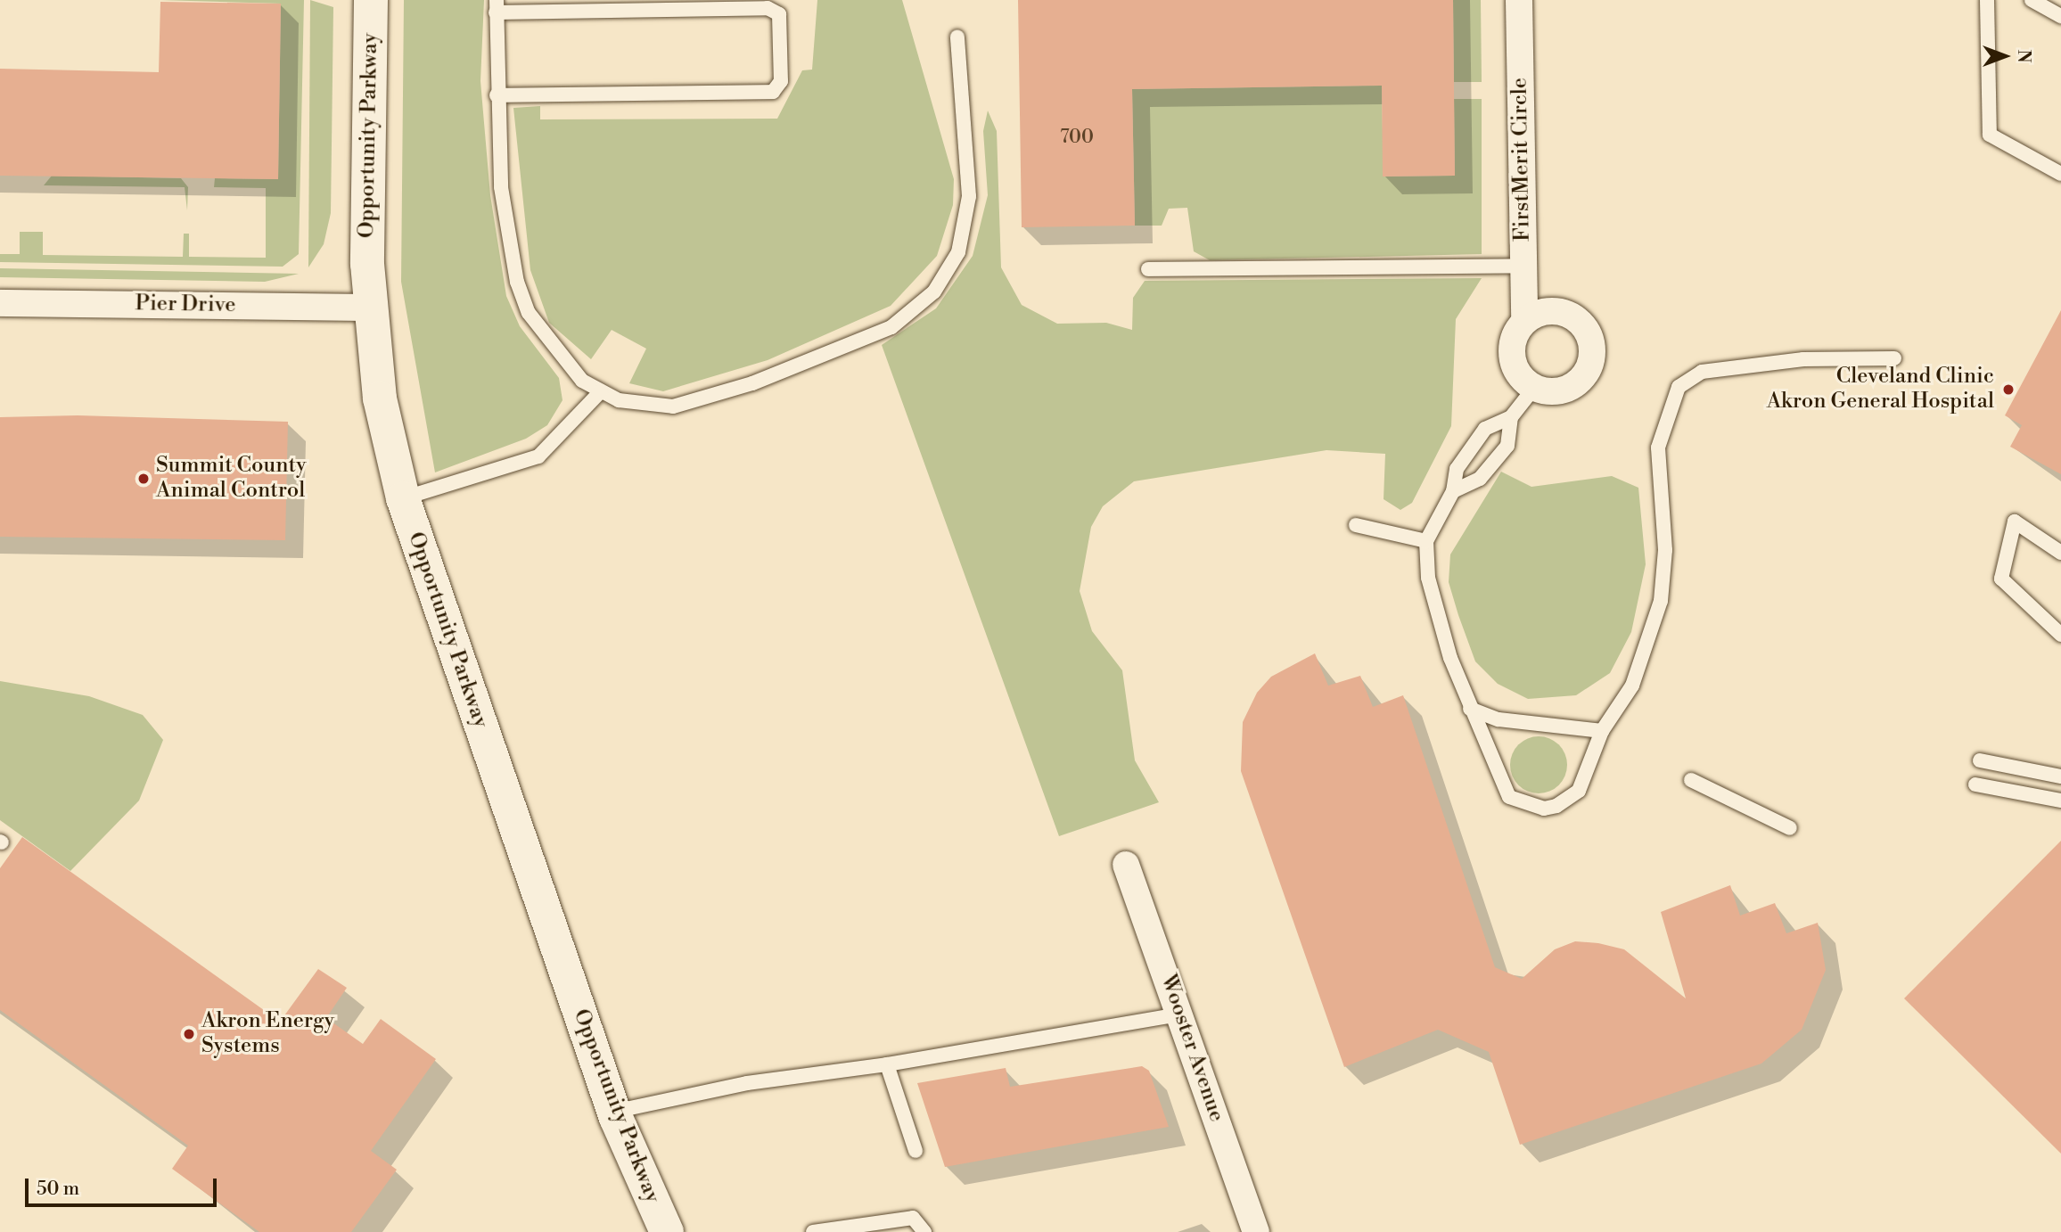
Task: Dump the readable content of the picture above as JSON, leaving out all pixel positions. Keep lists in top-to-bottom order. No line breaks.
{"streets":{"main road":["Opportunity Parkway"],"street":["FirstMerit Circle","Pier Drive","Wooster Avenue"]},"crossings":[["Opportunity Parkway","Pier Drive"]],"places":["Cleveland Clinic Akron General Hospital","Summit County Animal Control","Akron Energy Systems"],"house_numbers":["700"],"scale_bar":"50 m","north":"right"}
